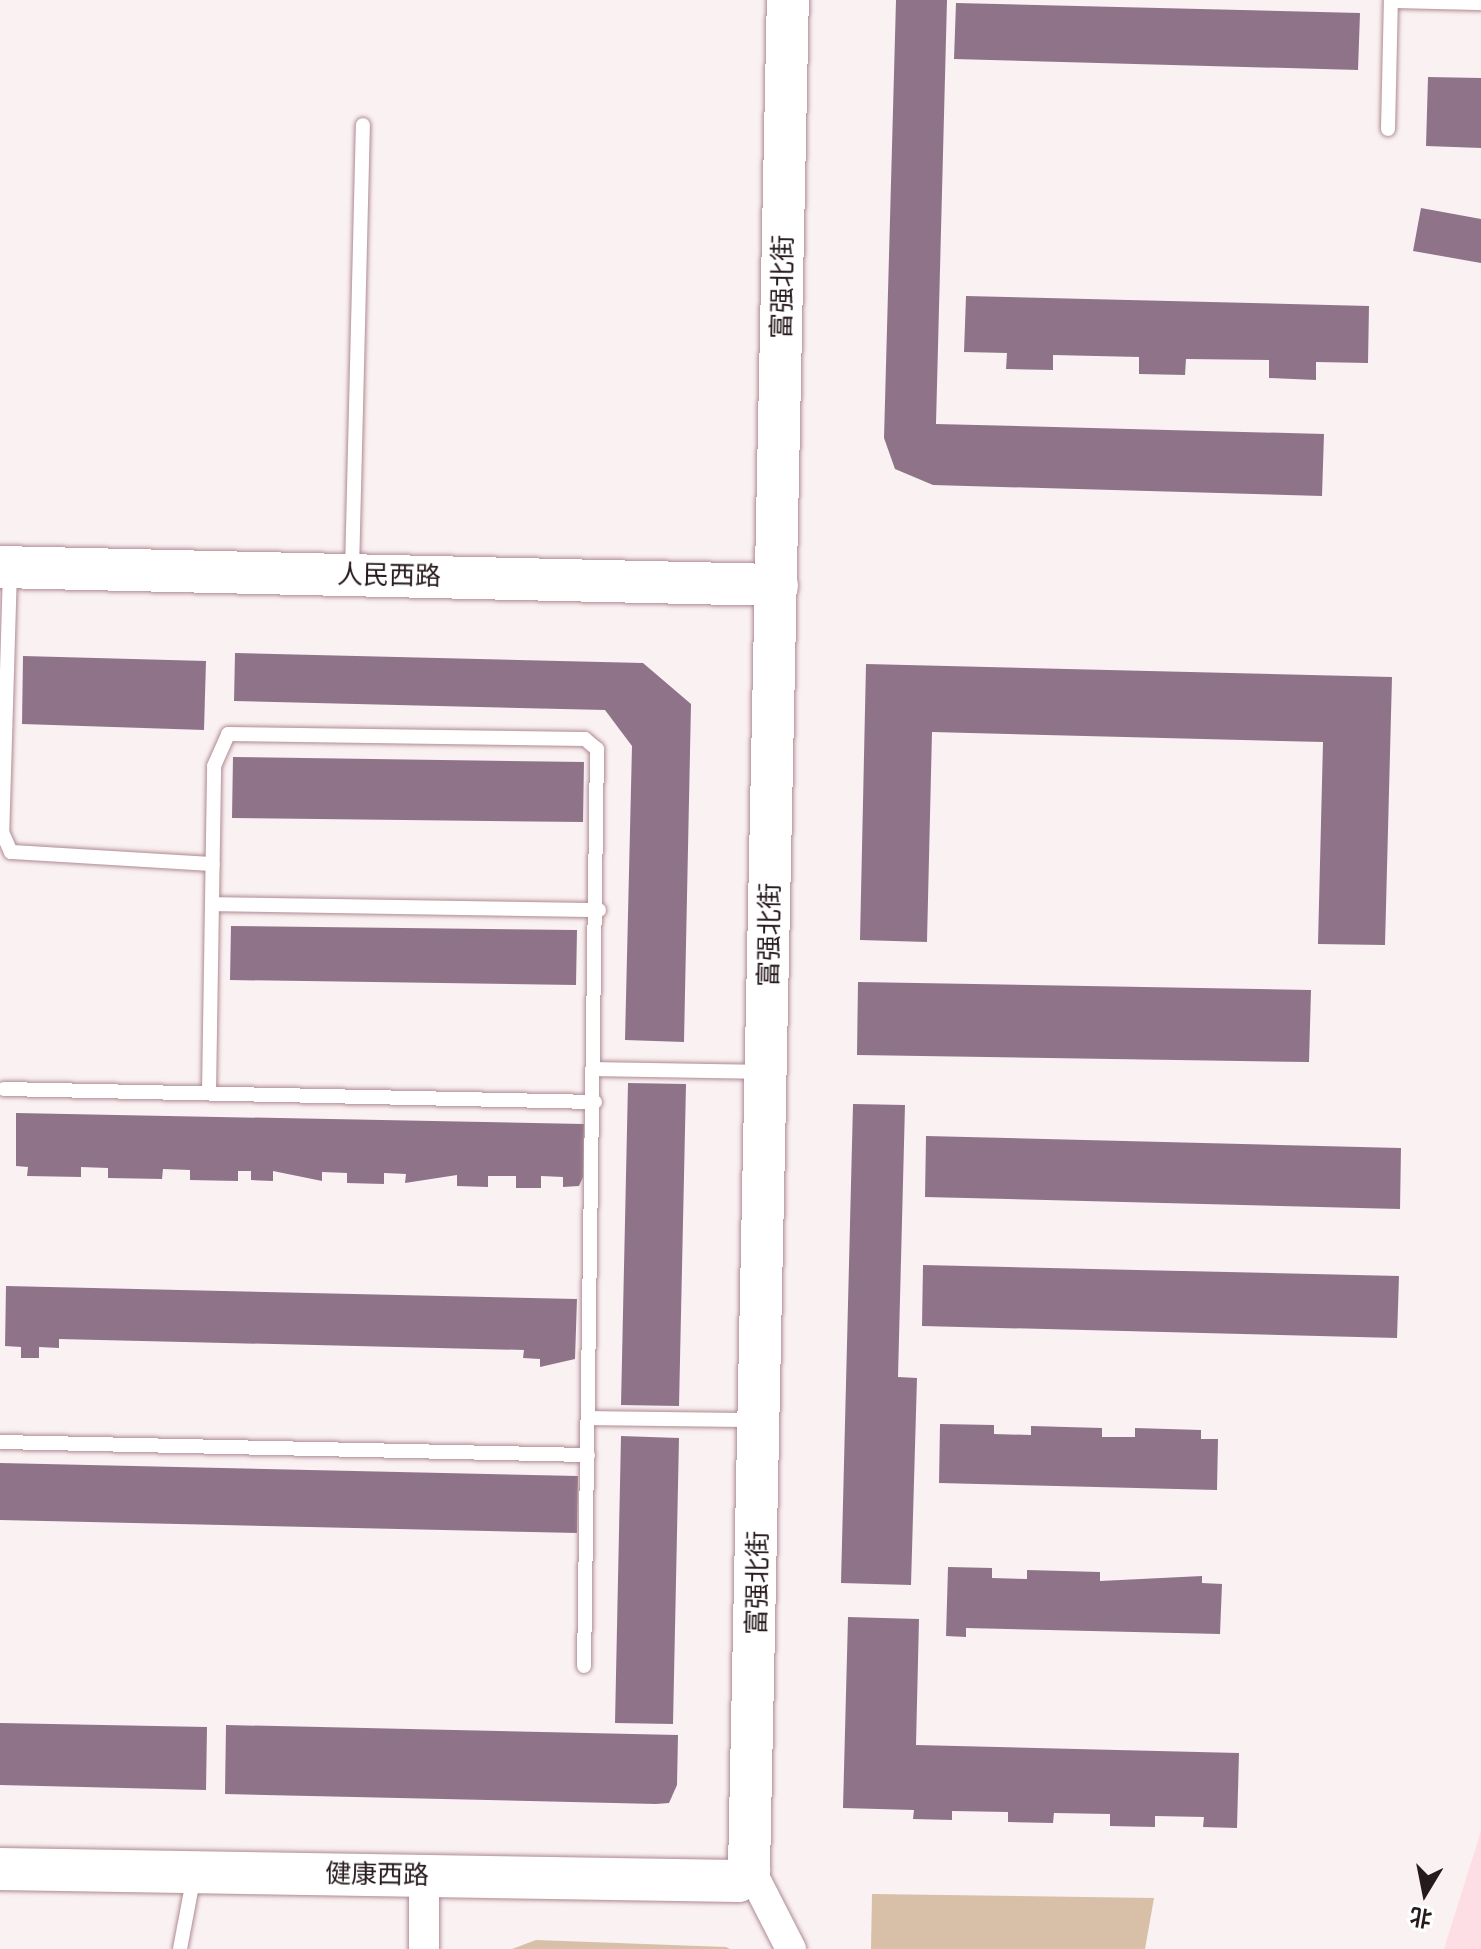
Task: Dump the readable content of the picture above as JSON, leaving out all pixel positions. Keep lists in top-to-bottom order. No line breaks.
{"streets":{"street":["富强北街","人民西路","健康西路"]},"crossings":[["富强北街","人民西路"],["富强北街","健康西路"]],"north":"bottom"}
